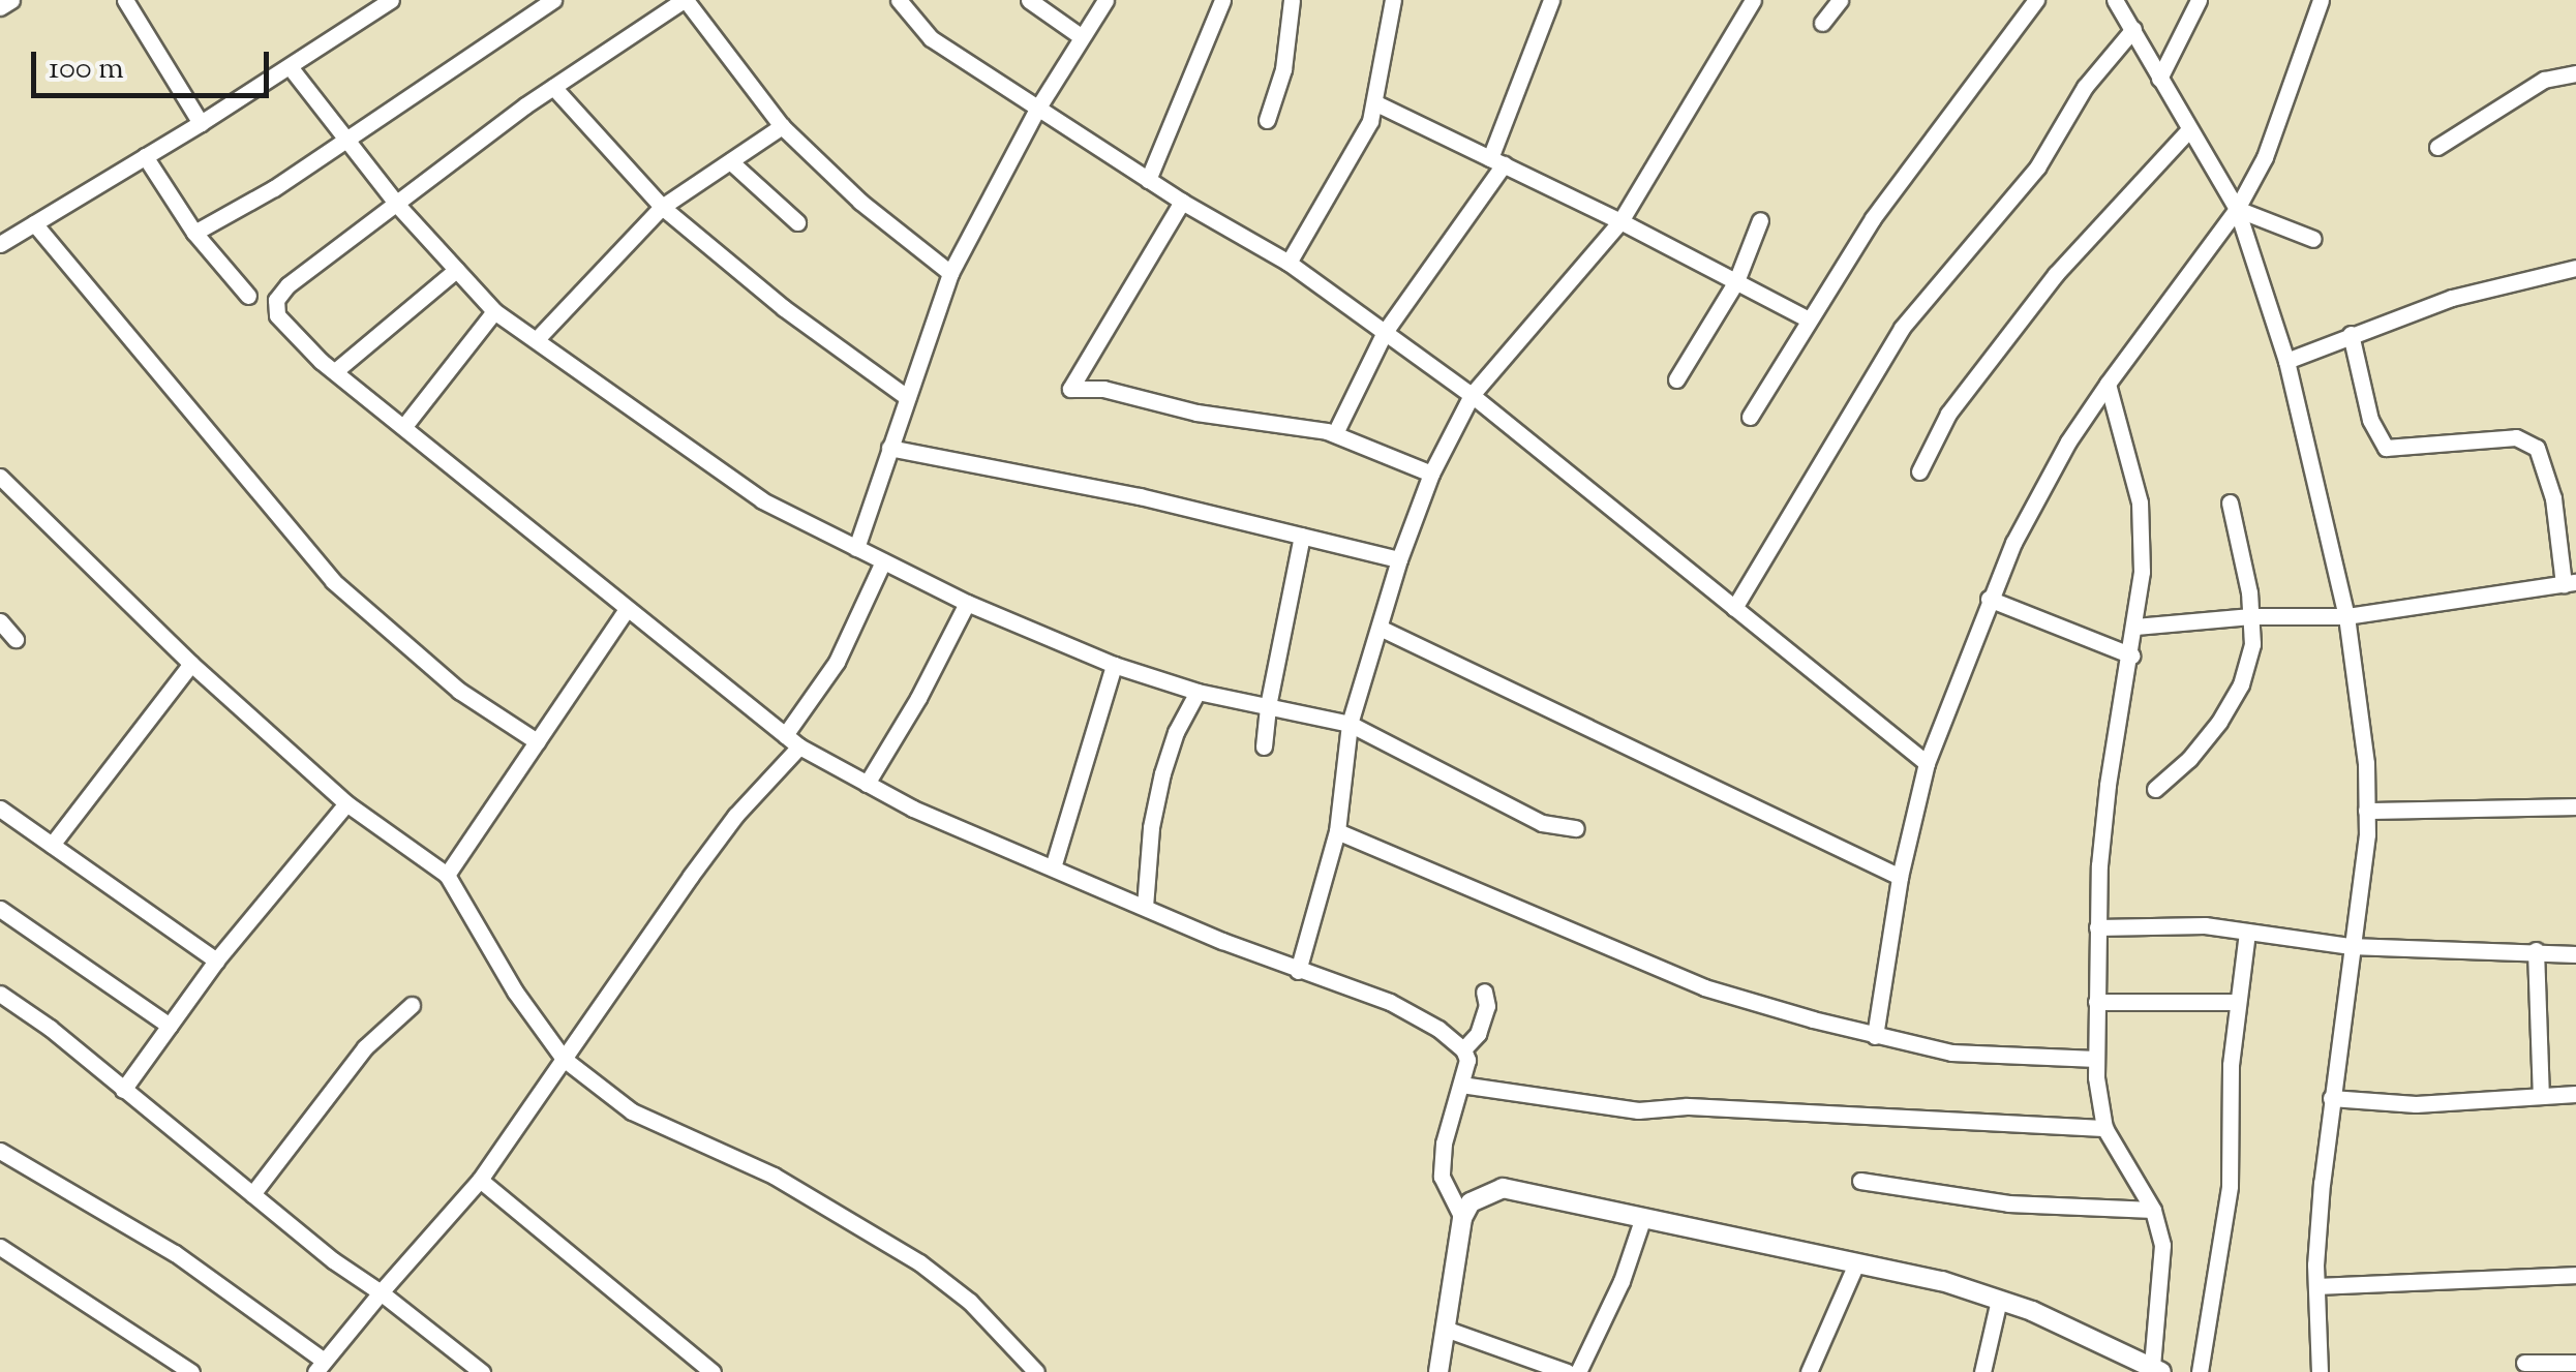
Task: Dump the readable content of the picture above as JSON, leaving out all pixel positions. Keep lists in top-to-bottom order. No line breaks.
{"scale_bar":"100 m"}
